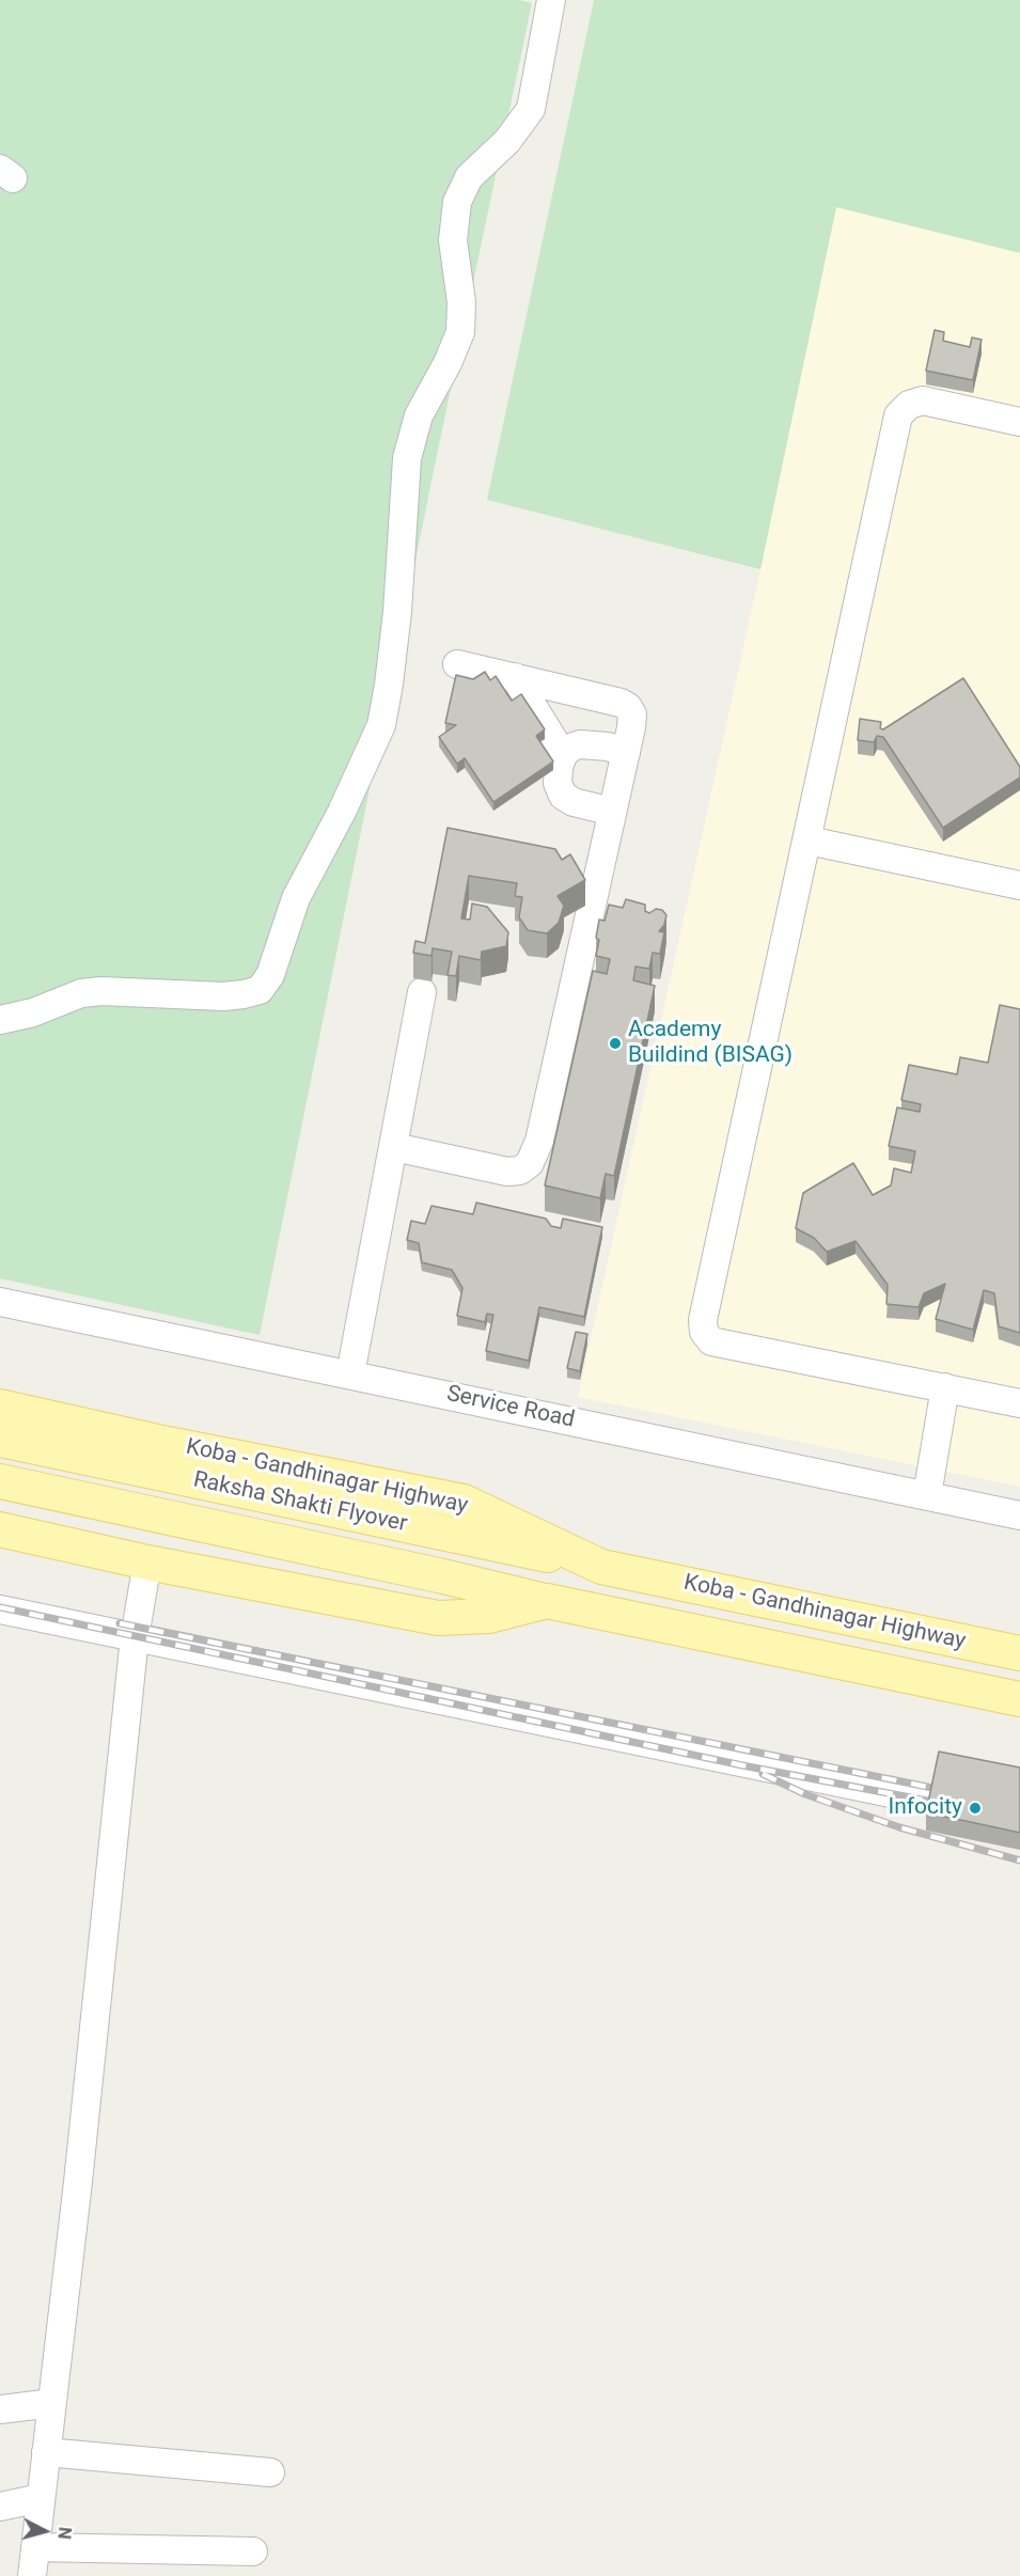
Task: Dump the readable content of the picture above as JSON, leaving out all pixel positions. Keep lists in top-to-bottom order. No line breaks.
{"streets":{"main road":["Koba - Gandhinagar Highway","Raksha Shakti Flyover"],"street":["Service Road"]},"crossings":[["Koba - Gandhinagar Highway","Raksha Shakti Flyover"]],"places":["Academy Buildind (BISAG)","Infocity"],"north":"right"}
